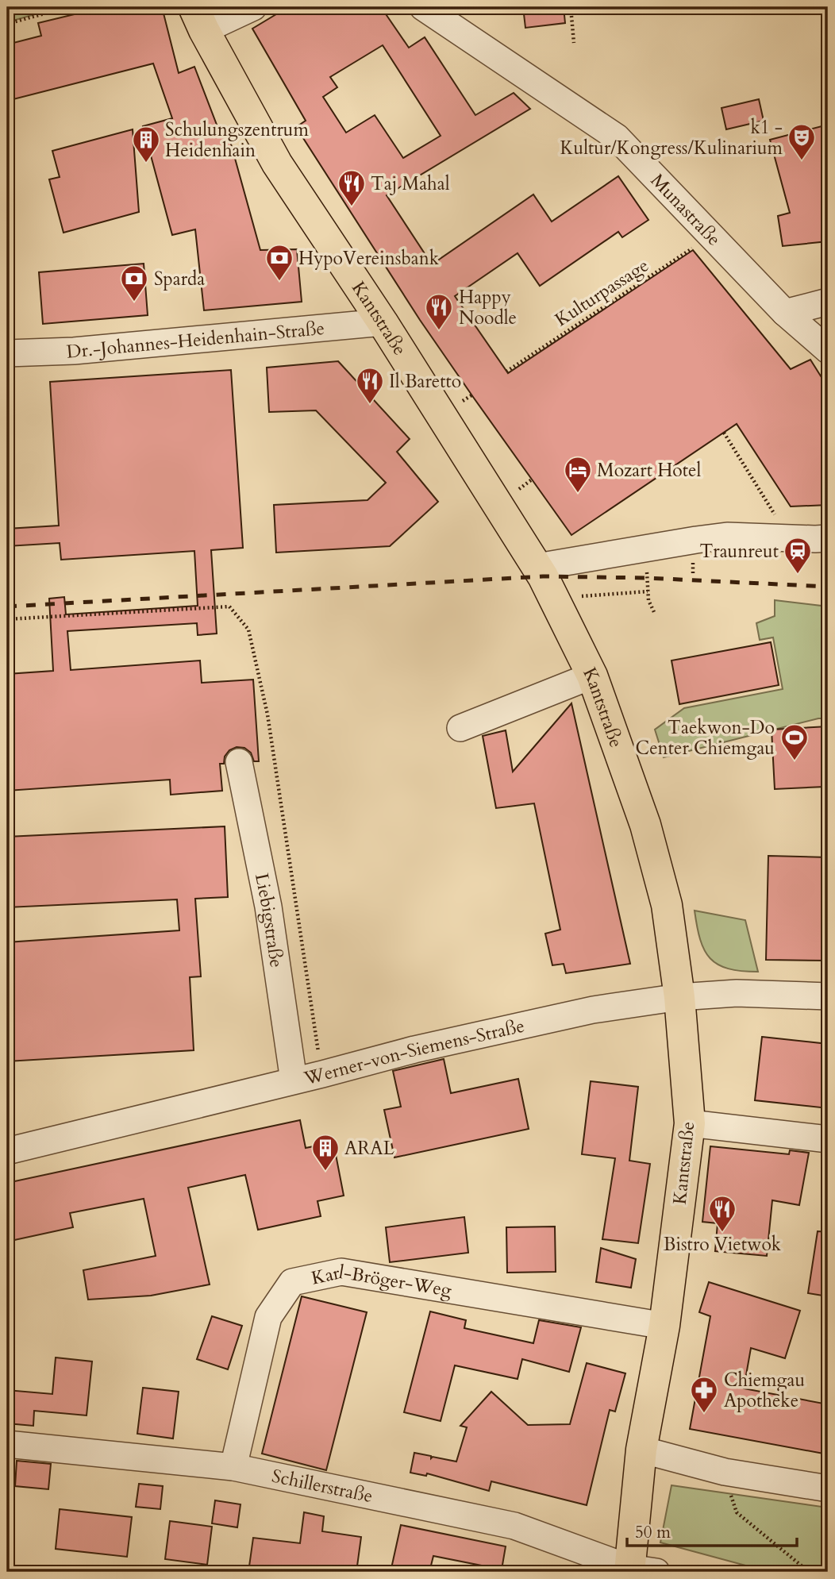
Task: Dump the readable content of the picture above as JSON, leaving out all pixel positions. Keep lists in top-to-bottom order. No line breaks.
{"streets":{"main road":["Kantstraße"],"street":["Munastraße","Dr.-Johannes-Heidenhain-Straße","Liebigstraße","Werner-von-Siemens-Straße","Karl-Bröger-Weg","Schillerstraße"],"path":["Kulturpassage"]},"crossings":[["Munastraße","Kulturpassage"],["Kantstraße","Dr.-Johannes-Heidenhain-Straße"],["Kantstraße","Werner-von-Siemens-Straße"],["Kantstraße","Karl-Bröger-Weg"],["Kantstraße","Schillerstraße"],["Liebigstraße","Werner-von-Siemens-Straße"],["Karl-Bröger-Weg","Schillerstraße"]],"places":{"theatre":["k1 - Kultur/Kongress/Kulinarium"],"building":["Schulungszentrum Heidenhain","ARAL"],"restaurant":["Taj Mahal","Happy Noodle","Il Baretto","Bistro Vietwok"],"bank":["HypoVereinsbank","Sparda"],"hotel":["Mozart Hotel"],"station":["Traunreut"],"sports":["Taekwon-Do Center Chiemgau"],"pharmacy":["Chiemgau Apotheke"]},"scale_bar":"50 m"}
